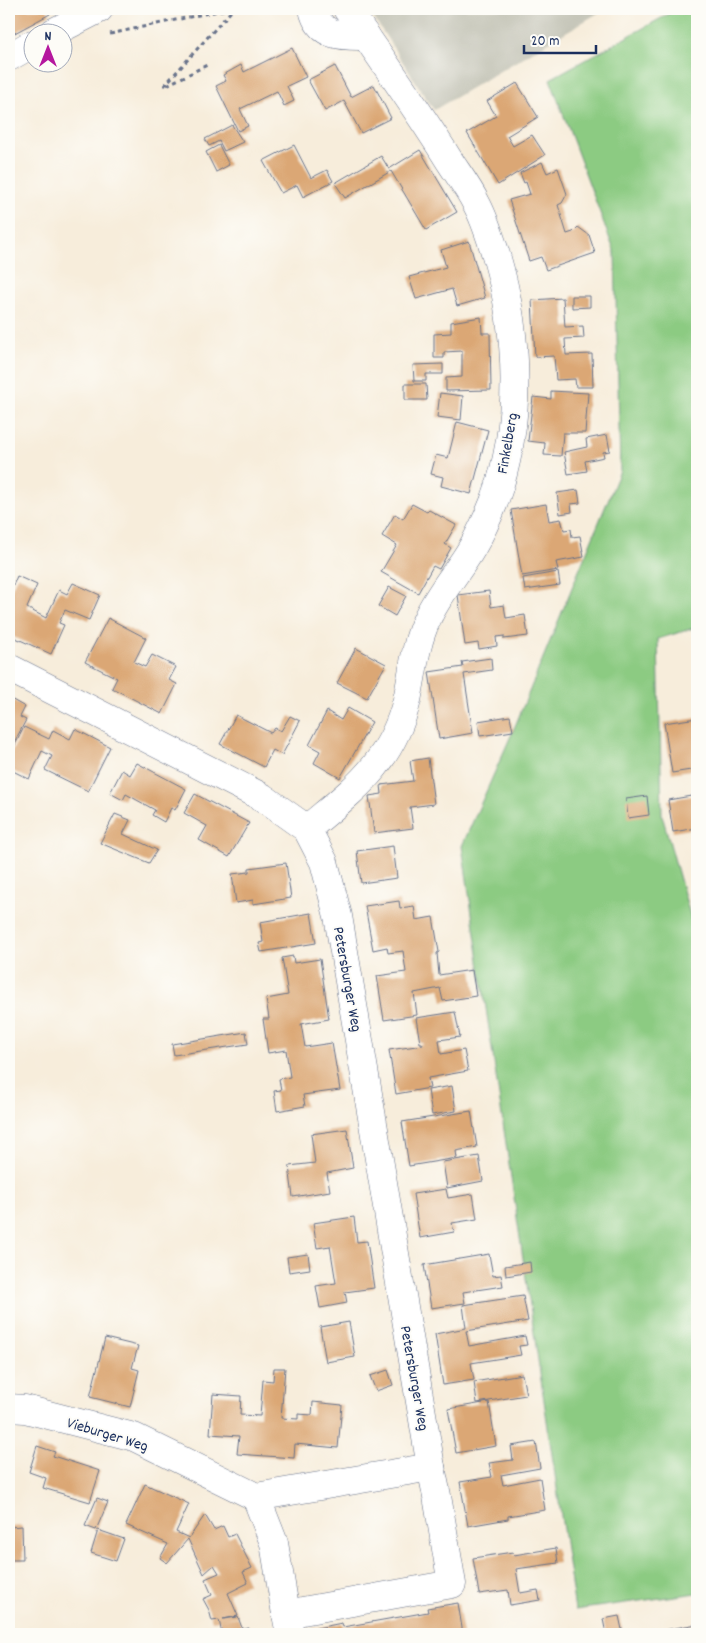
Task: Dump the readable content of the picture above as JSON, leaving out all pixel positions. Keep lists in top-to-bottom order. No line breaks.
{"streets":{"street":["Finkelberg","Petersburger Weg","Vieburger Weg"]},"crossings":[["Finkelberg","Petersburger Weg"],["Petersburger Weg","Vieburger Weg"]],"scale_bar":"20 m","north":"top"}
